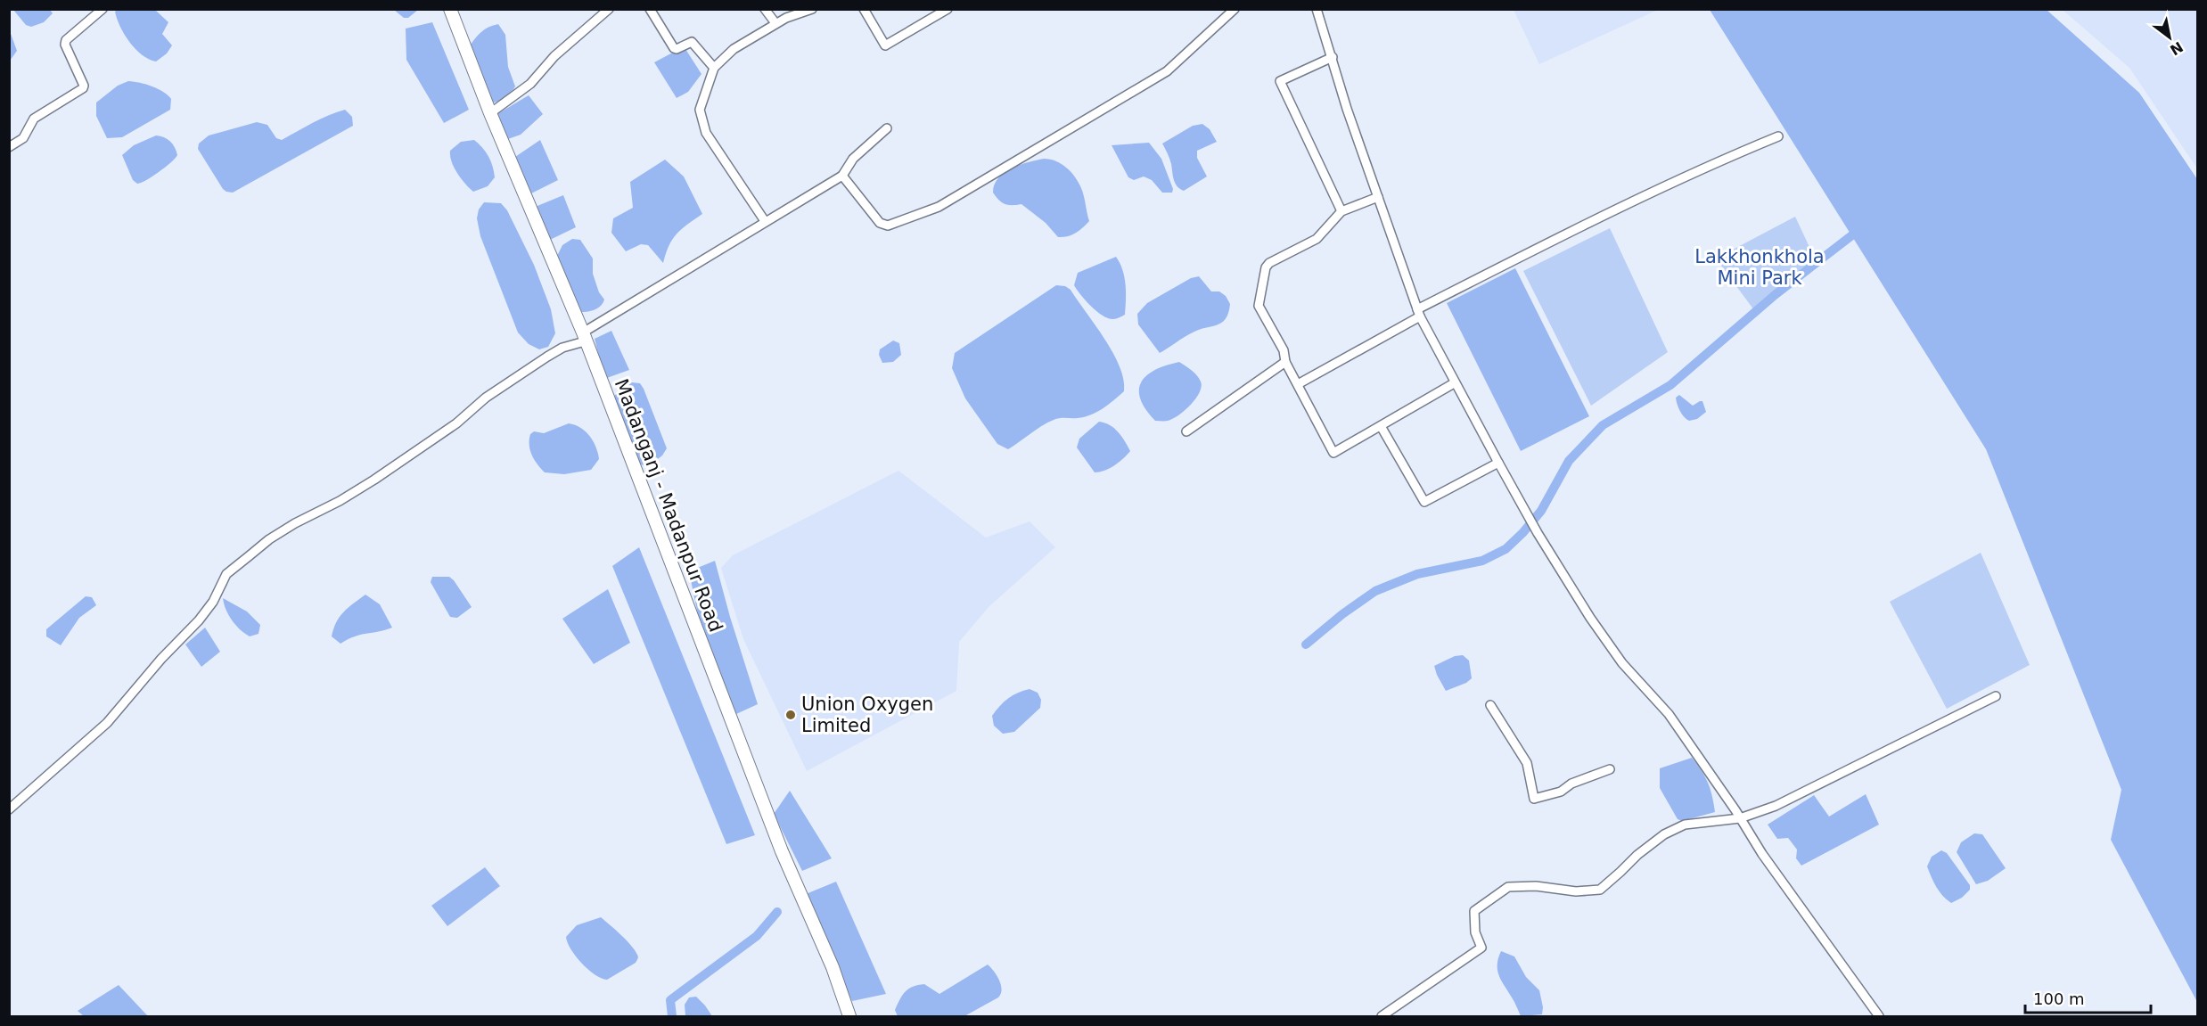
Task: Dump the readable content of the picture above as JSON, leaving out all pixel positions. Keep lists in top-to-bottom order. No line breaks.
{"streets":{"main road":["Madanganj - Madanpur Road"]},"parks":["Lakkhonkhola Mini Park"],"places":["Union Oxygen Limited"],"scale_bar":"100 m","north":"bottom right"}
